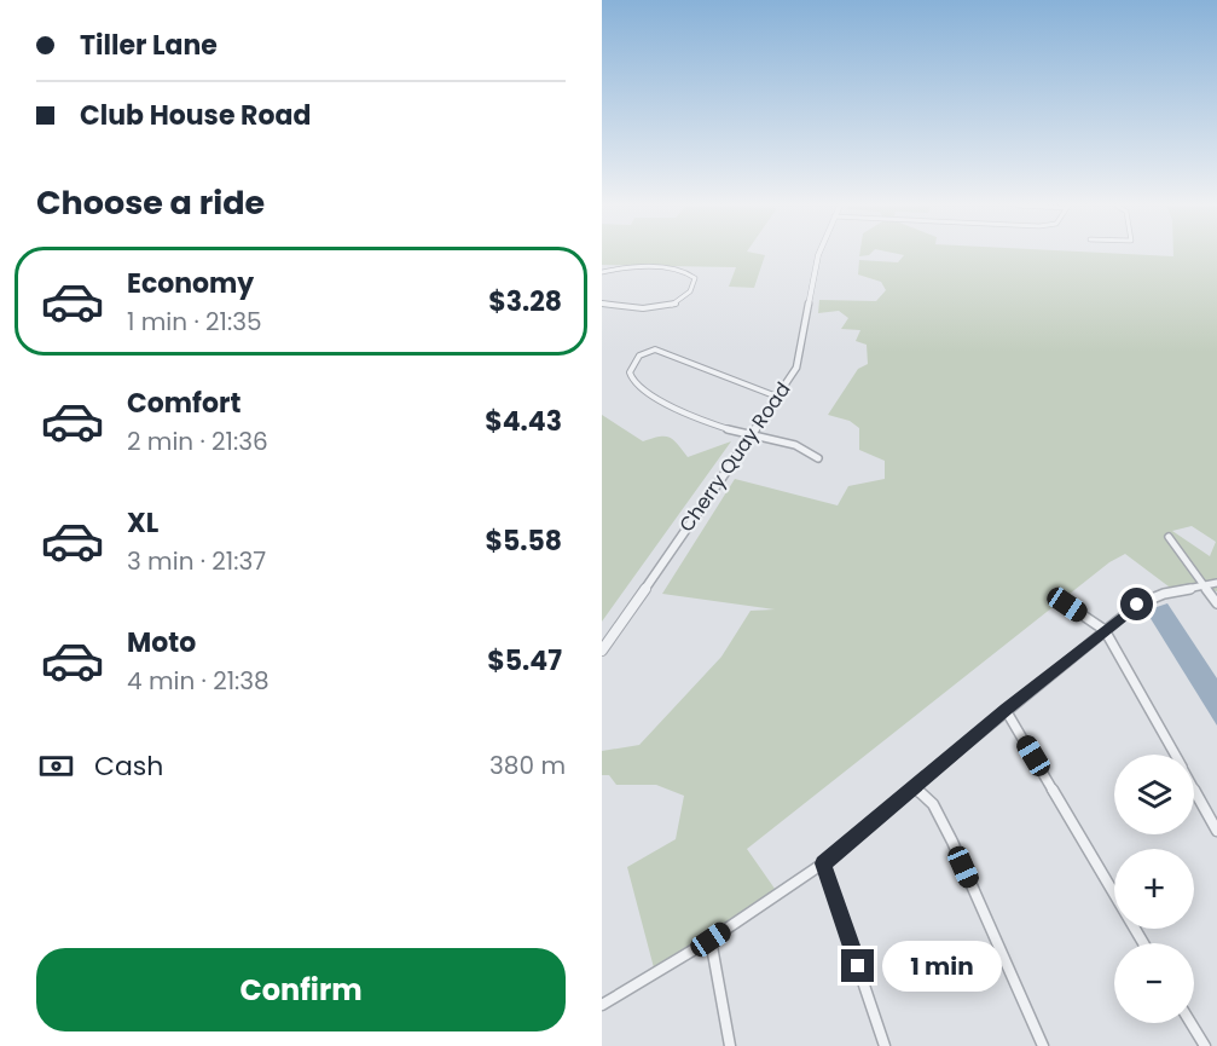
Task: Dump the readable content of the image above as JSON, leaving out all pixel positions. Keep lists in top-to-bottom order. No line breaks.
{"streets":{"street":["Cherry Quay Road"]},"page":{"banner":["Tiller Lane","Club House Road"],"heading":"Choose a ride","list":[{"name":"Economy","note":"1 min · 21:35","value":"$3.28"},{"name":"Comfort","note":"2 min · 21:36","value":"$4.43"},{"name":"XL","note":"3 min · 21:37","value":"$5.58"},{"name":"Moto","note":"4 min · 21:38","value":"$5.47"}],"pay":["Cash","380 m"],"map_buttons":["+","−"],"buttons":"Confirm","bubble":"1 min"}}
